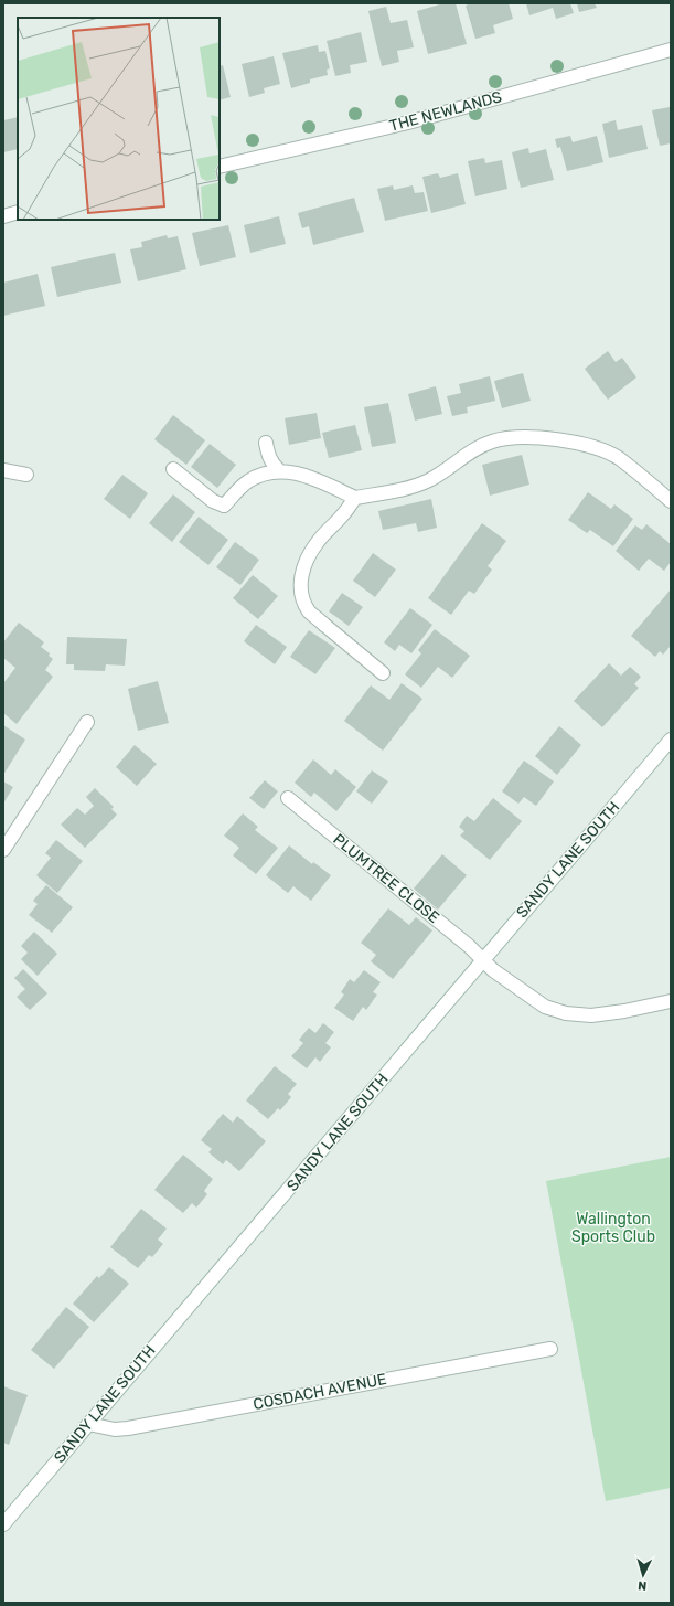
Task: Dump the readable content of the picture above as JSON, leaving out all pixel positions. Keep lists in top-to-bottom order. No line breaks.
{"streets":{"street":["THE NEWLANDS","SANDY LANE SOUTH","PLUMTREE CLOSE","COSDACH AVENUE"]},"crossings":[["SANDY LANE SOUTH","PLUMTREE CLOSE"],["SANDY LANE SOUTH","COSDACH AVENUE"]],"parks":["Wallington Sports Club"],"north":"bottom"}
